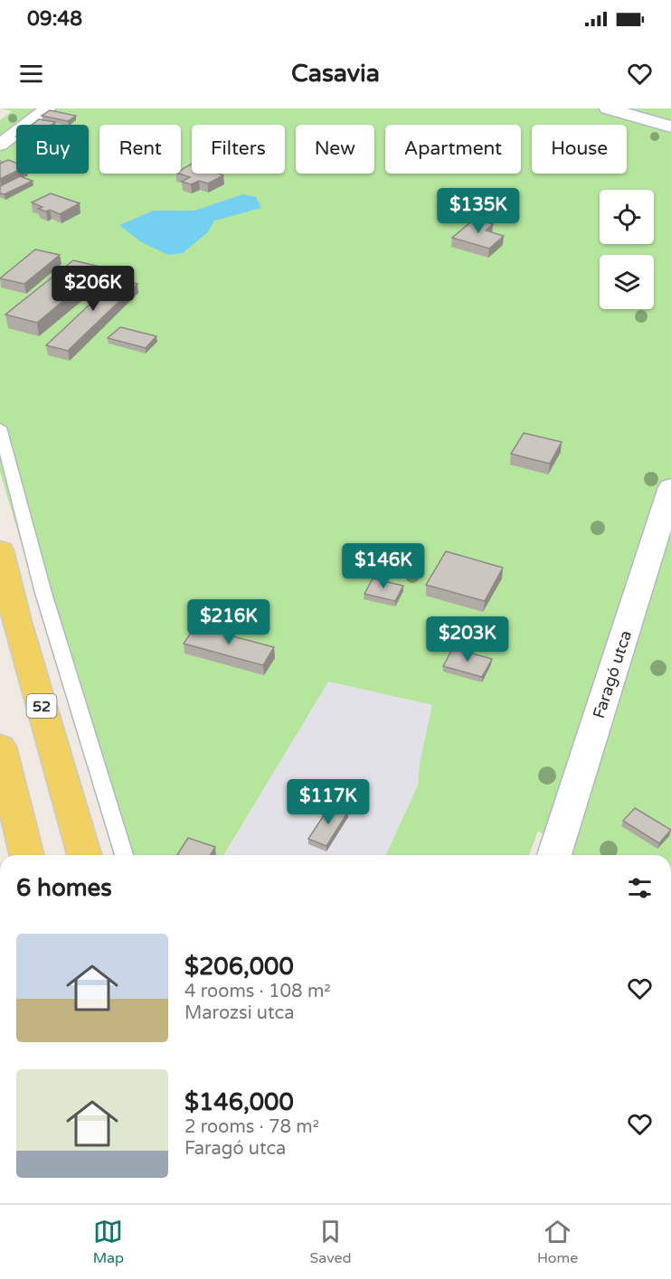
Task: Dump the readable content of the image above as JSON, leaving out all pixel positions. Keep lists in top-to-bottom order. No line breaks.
{"streets":{"main road":["52"],"street":["Faragó utca"]},"page":{"status":"09:48","header":"Casavia","chip":["Buy","Rent","Filters","New","Apartment","House"],"price":["$135K","$206K","$146K","$216K","$203K","$117K"],"heading":"6 homes","list":[{"name":"$206,000","note":"4 rooms · 108 m² · Marozsi utca"},{"name":"$146,000","note":"2 rooms · 78 m² · Faragó utca"}],"tabs":["Map","Saved","Home"]}}
